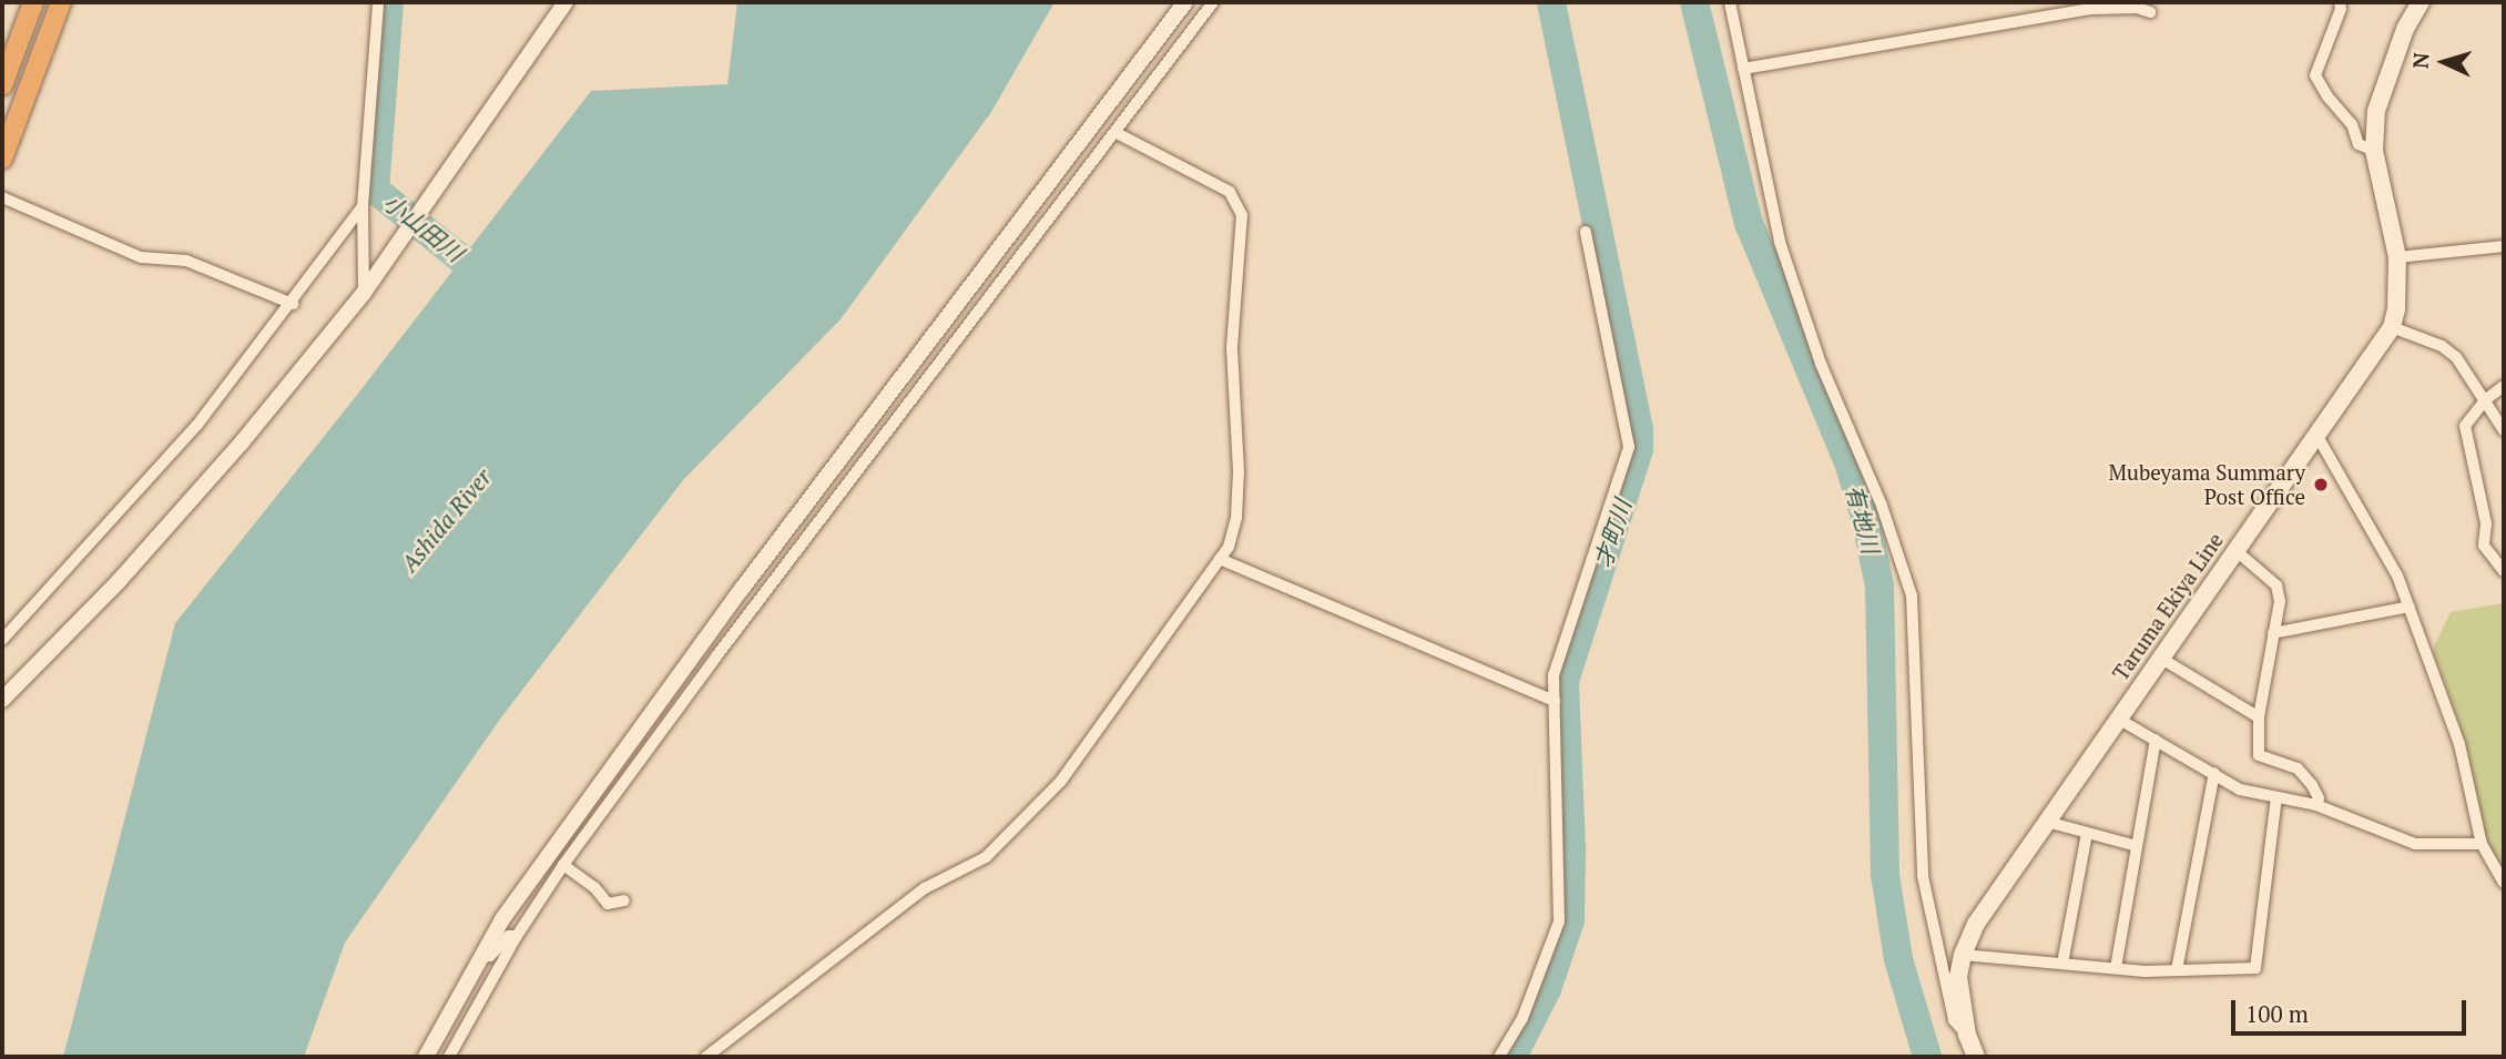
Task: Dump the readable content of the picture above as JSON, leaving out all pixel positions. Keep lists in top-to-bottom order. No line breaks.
{"streets":{"main road":["Taruma Ekiya Line"]},"water":["小山田川","有地川","Ashida River","才町川"],"places":["Mubeyama Summary Post Office"],"scale_bar":"100 m","north":"left"}
